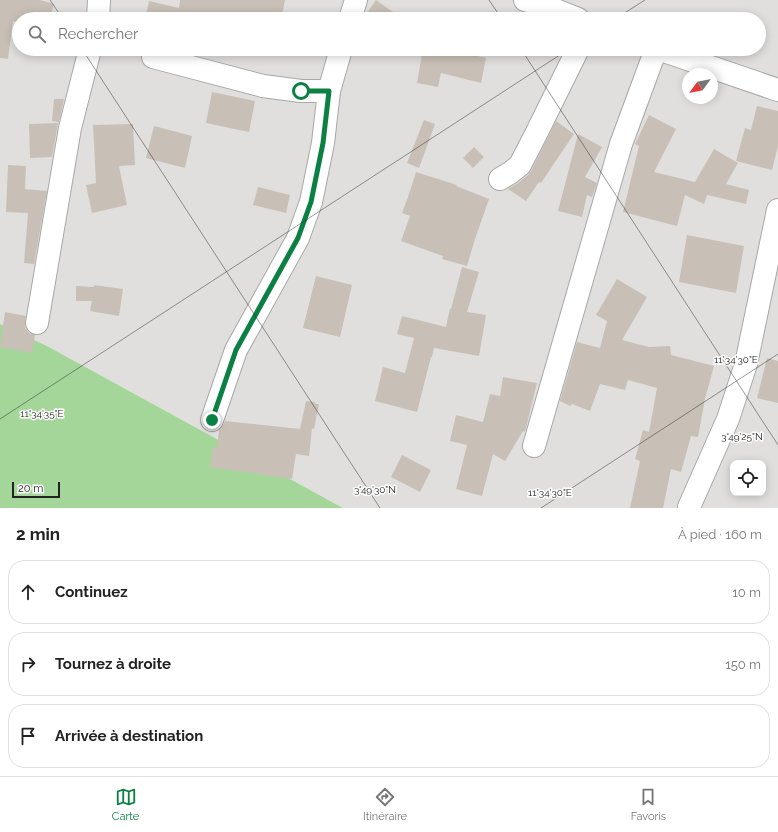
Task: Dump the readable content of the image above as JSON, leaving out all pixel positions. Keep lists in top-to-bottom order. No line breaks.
{"scale_bar":"20 m","north":"bottom left","page":{"search":"Rechercher","scale":"20 m","heading":["2 min","À pied · 160 m"],"list":[["Continuez","10 m"],["Tournez à droite","150 m"],"Arrivée à destination"],"nav":["Carte","Itinéraire","Favoris"]},"coordinates":["11°34'30\"E","11°34'35\"E","3°49'25\"N","3°49'30\"N"]}
